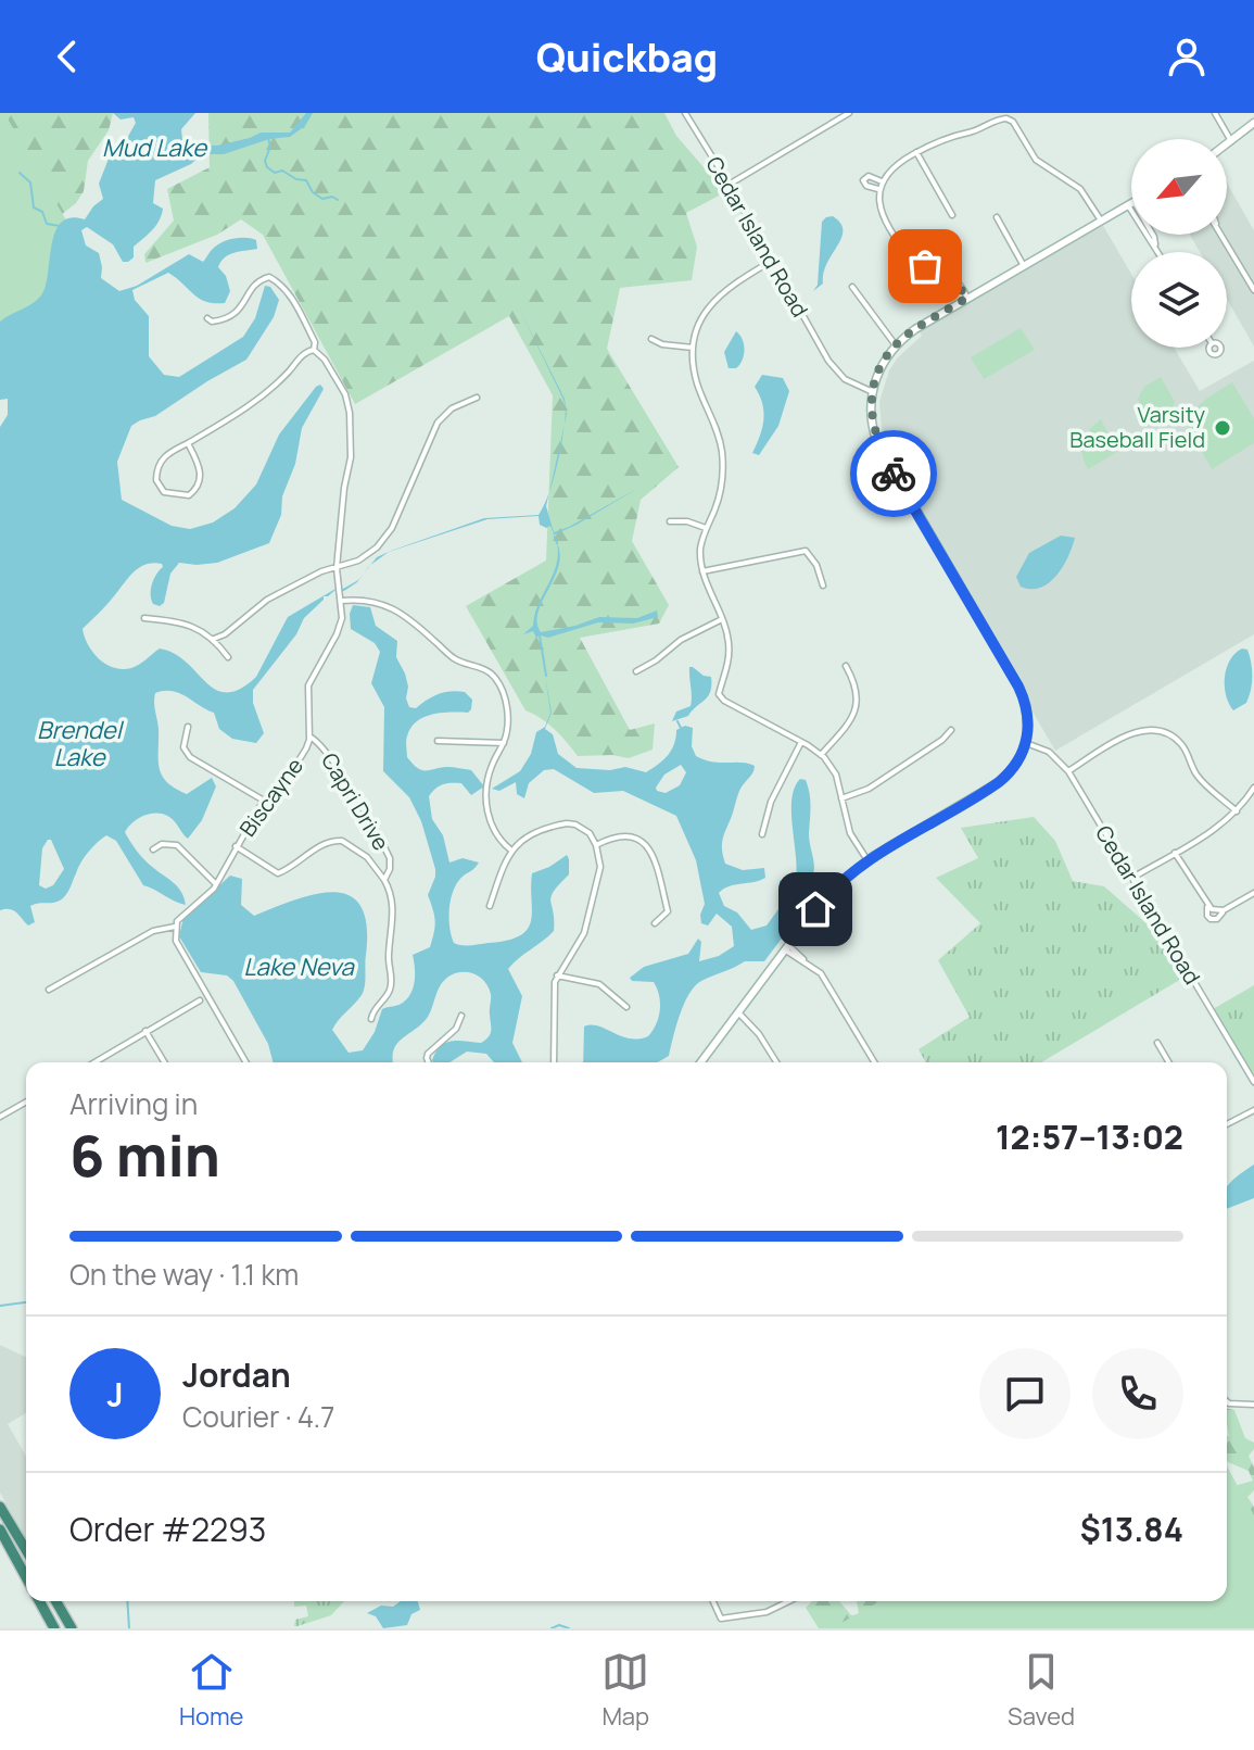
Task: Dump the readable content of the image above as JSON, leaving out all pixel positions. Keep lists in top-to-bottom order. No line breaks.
{"streets":{"street":["Cedar Island Road","Biscayne","Capri Drive"]},"crossings":[["Biscayne","Capri Drive"]],"water":["Mud Lake","Brendel Lake","Lake Neva"],"places":["Varsity Baseball Field"],"north":"bottom left","page":{"header":"Quickbag","heading":["6 min","Arriving in","12:57–13:02"],"panel":["Jordan","Courier · 4.7","Order #2293","$13.84"],"bar":"On the way · 1.1 km","round":"J","tabs":["Home","Map","Saved"]}}
